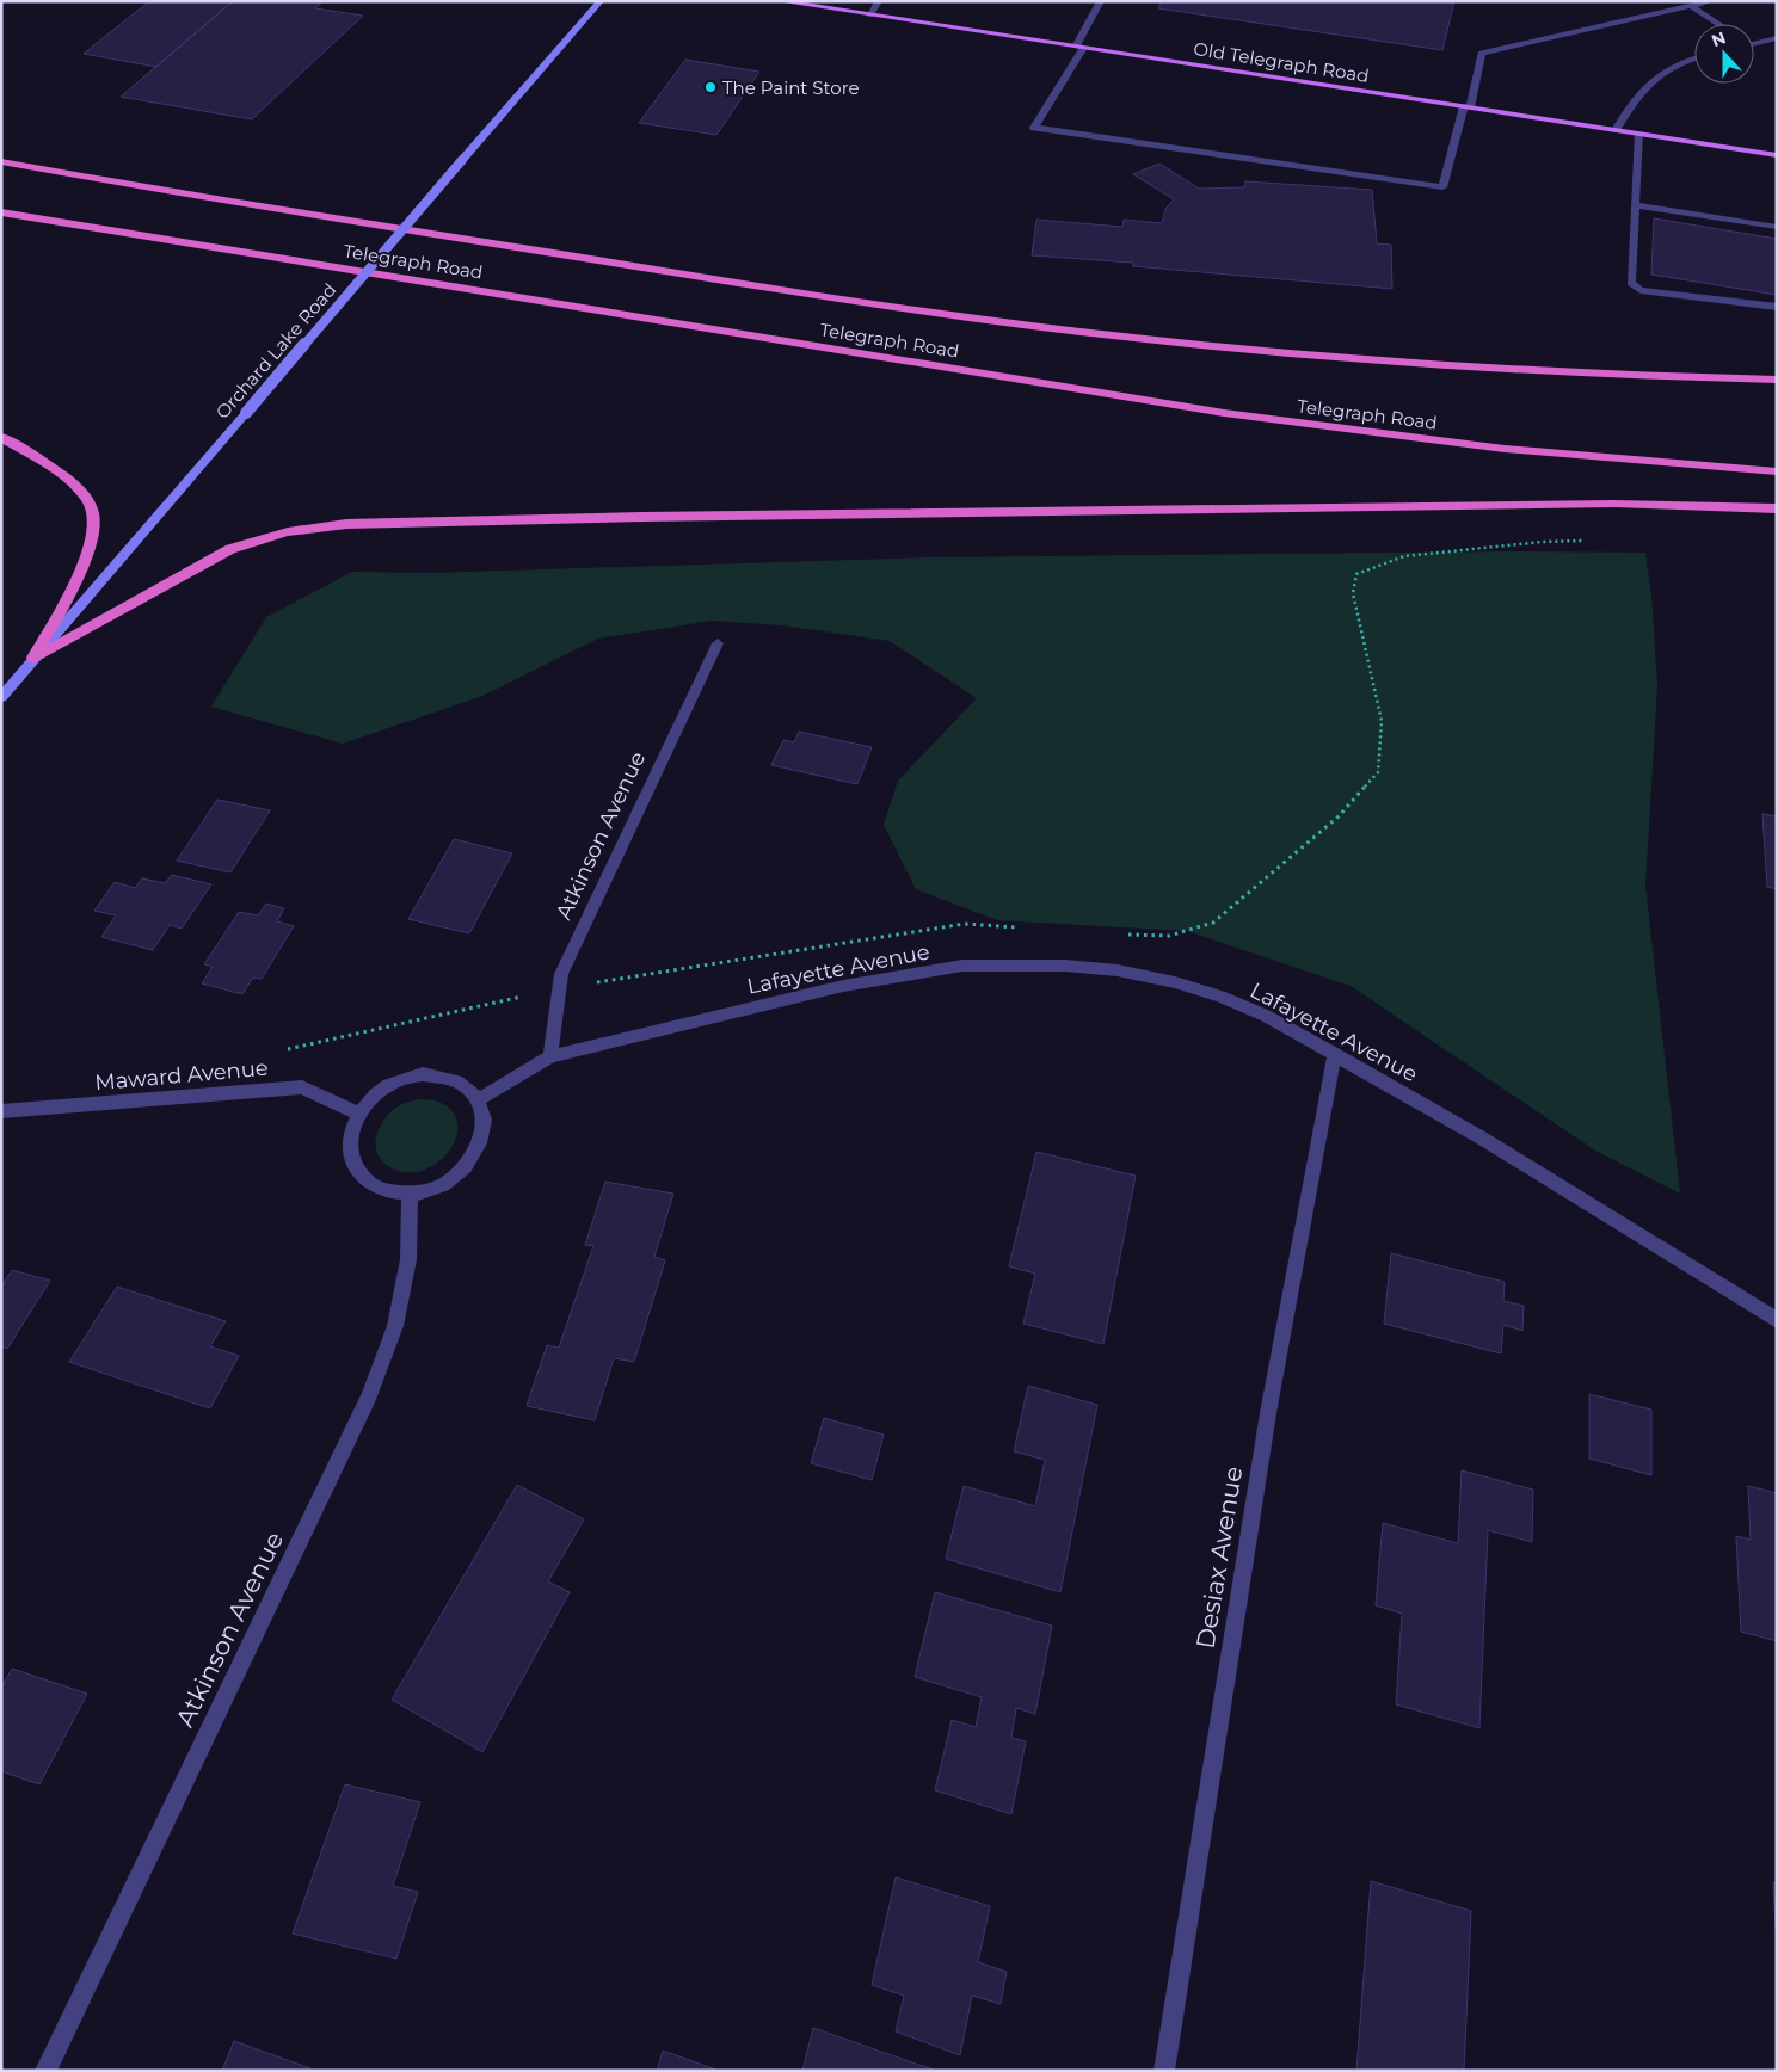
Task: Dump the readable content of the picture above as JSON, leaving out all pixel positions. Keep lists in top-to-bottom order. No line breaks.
{"streets":{"highway":["Telegraph Road"],"main road":["Old Telegraph Road","Orchard Lake Road"],"street":["Atkinson Avenue","Lafayette Avenue","Maward Avenue","Desiax Avenue"]},"crossings":[["Atkinson Avenue","Lafayette Avenue"],["Atkinson Avenue","Maward Avenue"],["Lafayette Avenue","Maward Avenue"],["Lafayette Avenue","Desiax Avenue"]],"places":["The Paint Store"],"north":"top"}
